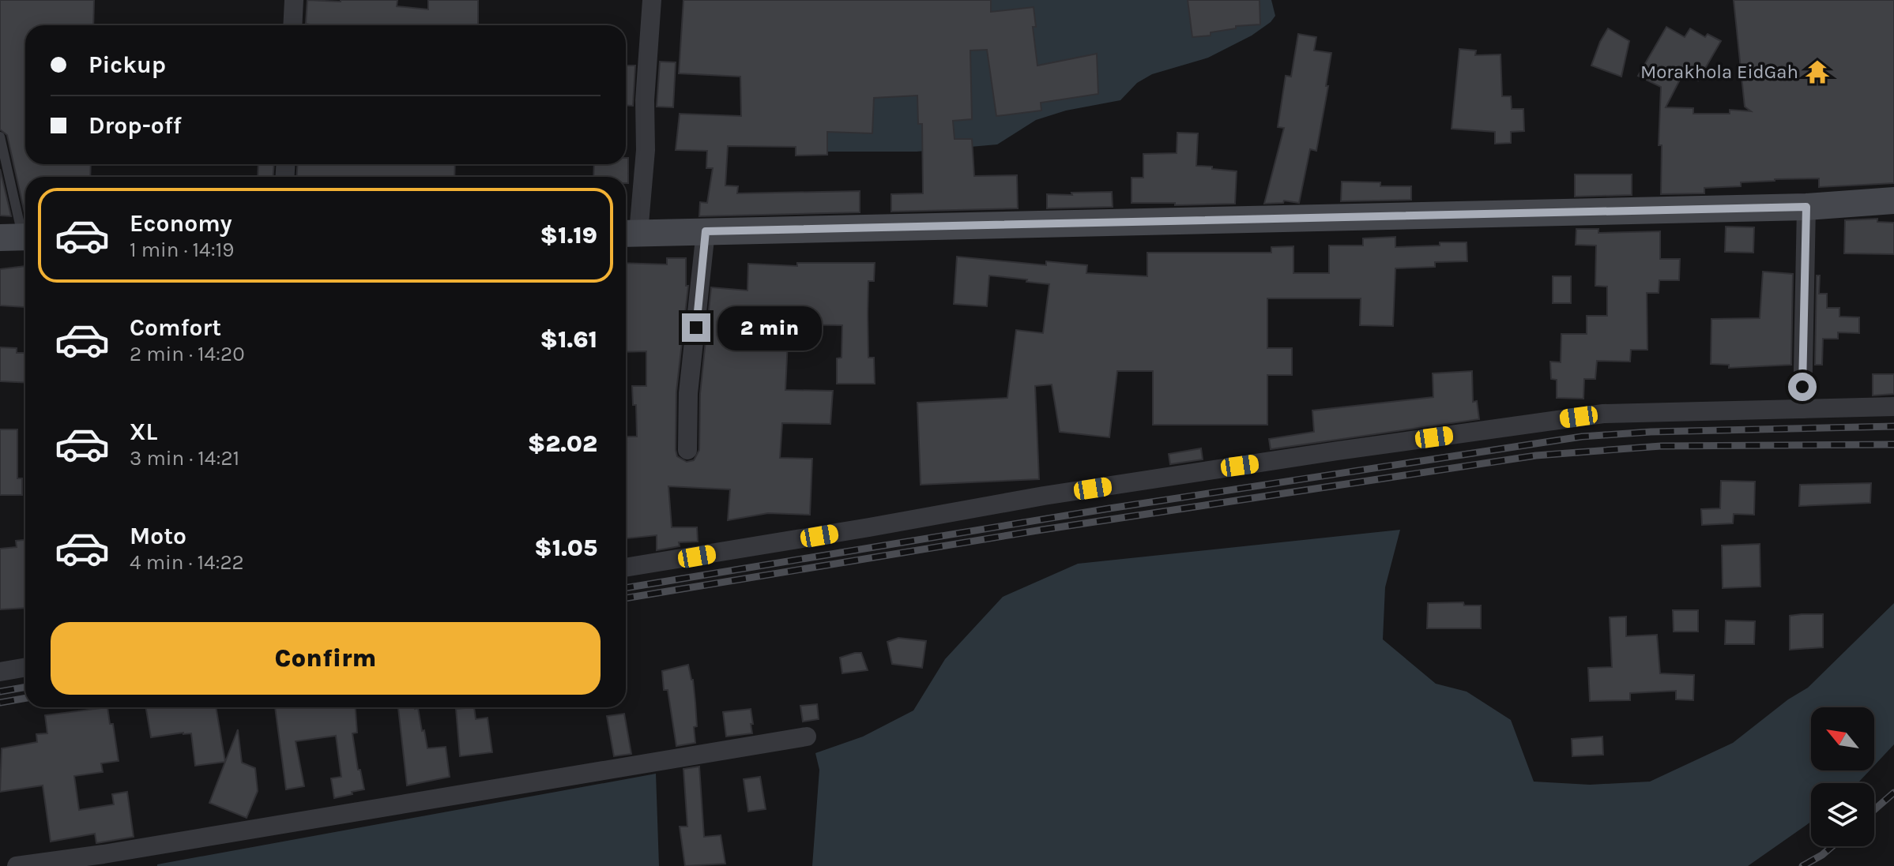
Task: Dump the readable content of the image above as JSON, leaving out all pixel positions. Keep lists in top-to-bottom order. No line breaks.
{"places":{"temple":["Morakhola EidGah"]},"north":"top left","page":{"banner":["Pickup","Drop-off"],"list":[{"name":"Economy","note":"1 min · 14:19","value":"$1.19"},{"name":"Comfort","note":"2 min · 14:20","value":"$1.61"},{"name":"XL","note":"3 min · 14:21","value":"$2.02"},{"name":"Moto","note":"4 min · 14:22","value":"$1.05"}],"bubble":"2 min","buttons":"Confirm"}}
